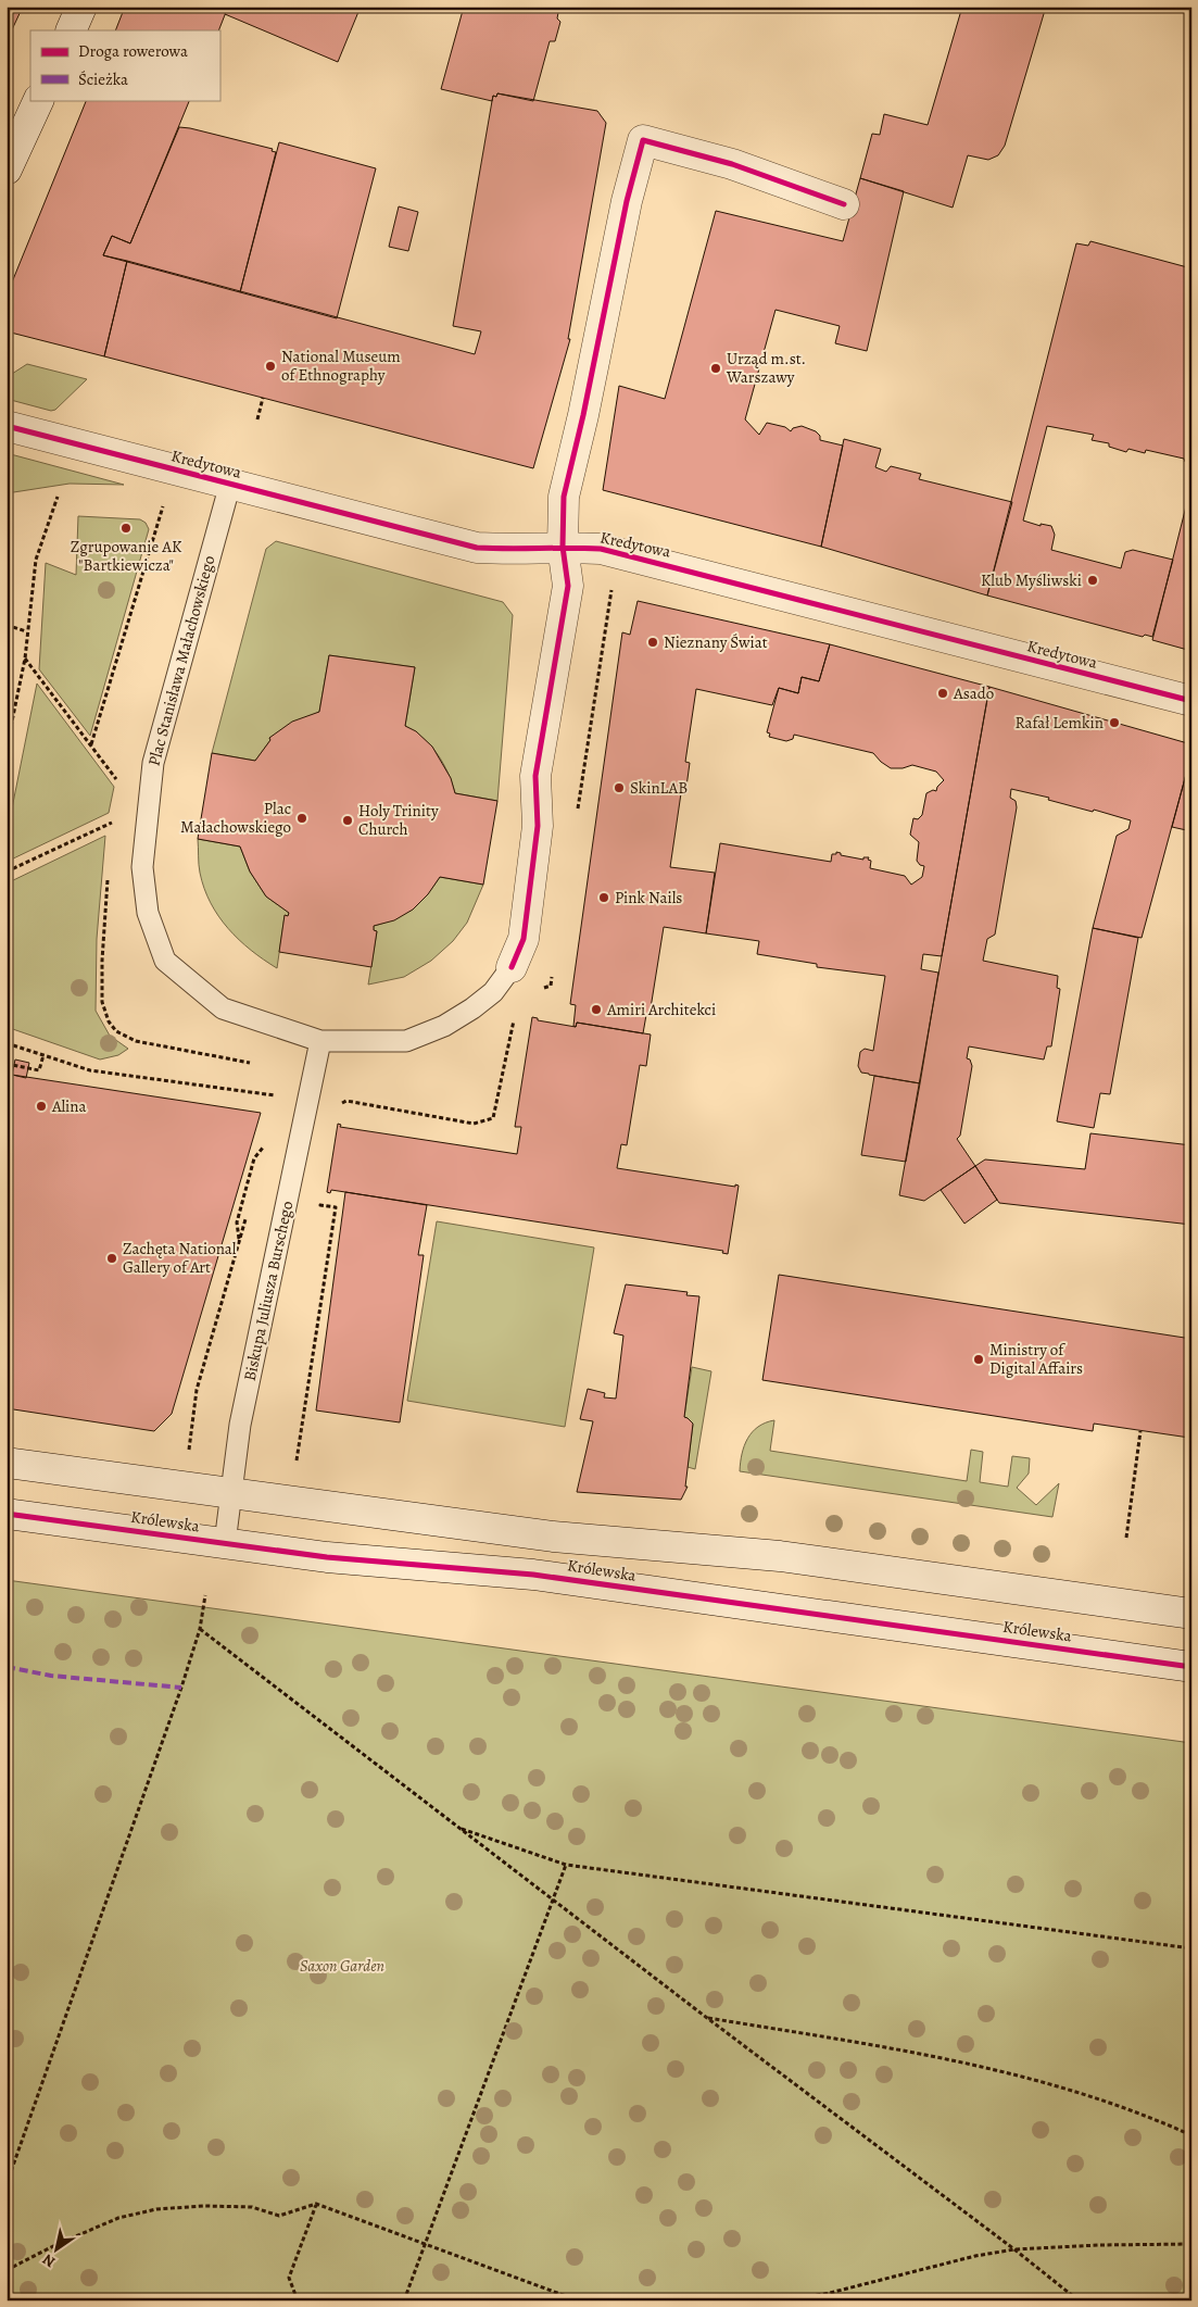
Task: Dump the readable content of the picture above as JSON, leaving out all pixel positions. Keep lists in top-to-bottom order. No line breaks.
{"streets":{"street":["Kredytowa","Plac Stanisława Małachowskiego","Królewska"],"lane":["Biskupa Juliusza Burschego"]},"crossings":[["Kredytowa","Plac Stanisława Małachowskiego"],["Plac Stanisława Małachowskiego","Biskupa Juliusza Burschego"],["Biskupa Juliusza Burschego","Królewska"]],"parks":["Saxon Garden"],"places":["National Museum of Ethnography","Urząd m.st. Warszawy","Zgrupowanie AK \"Bartkiewicza\"","Klub Myśliwski","Nieznany Świat","Asado","Rafał Lemkin","SkinLAB","Plac Małachowskiego","Holy Trinity Church","Pink Nails","Amiri Architekci","Alina","Zachęta National Gallery of Art","Ministry of Digital Affairs"],"legend":["Droga rowerowa","Ścieżka"],"north":"bottom left"}
